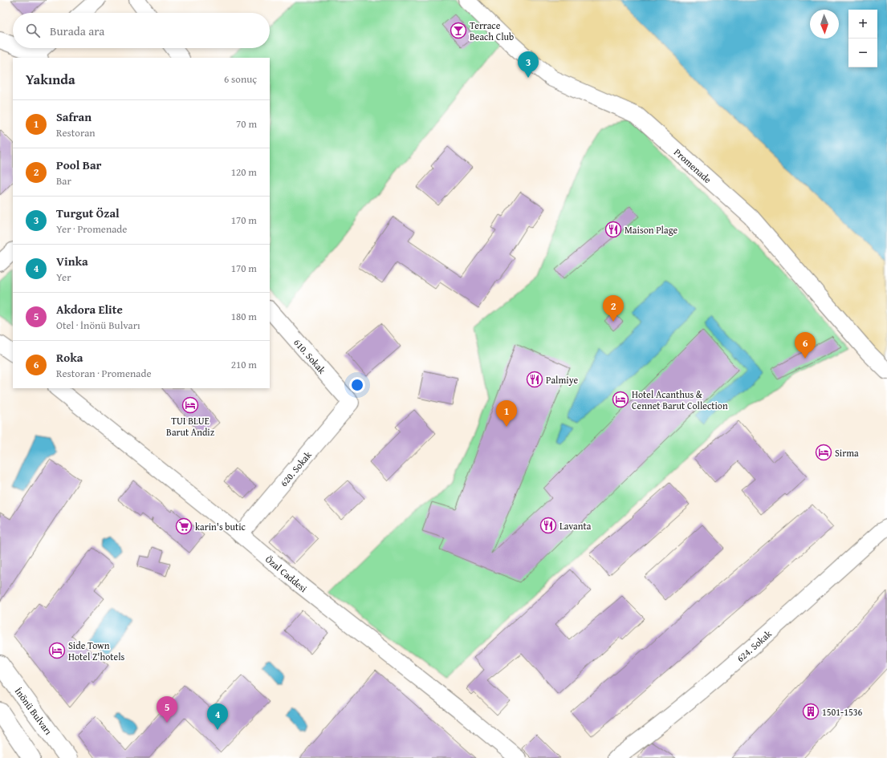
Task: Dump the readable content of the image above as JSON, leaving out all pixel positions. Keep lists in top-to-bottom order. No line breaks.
{"streets":{"main road":["İnönü Bulvarı"],"street":["Promenade","610. Sokak","620. Sokak","Özal Caddesi","624. Sokak"]},"crossings":[["610. Sokak","620. Sokak"],["620. Sokak","Özal Caddesi"]],"places":{"bar":["Terrace Beach Club"],"restaurant":["Maison Plage","Palmiye","Lavanta"],"hotel":["Hotel Acanthus & Cennet Barut Collection","TUI BLUE Barut Andiz","Sirma","Side Town Hotel Z'hotels"],"supermarket":["karin's butic"],"building":["1501-1536"]},"north":"bottom","page":{"map_buttons":["+","−"],"search":"Burada ara","pins":["3","2","6","1","5","4"],"heading":["Yakında","6 sonuç"],"list":[{"mark":"1","name":"Safran","note":"Restoran","value":"70 m"},{"mark":"2","name":"Pool Bar","note":"Bar","value":"120 m"},{"mark":"3","name":"Turgut Özal","note":"Yer · Promenade","value":"170 m"},{"mark":"4","name":"Vinka","note":"Yer","value":"170 m"},{"mark":"5","name":"Akdora Elite","note":"Otel · İnönü Bulvarı","value":"180 m"},{"mark":"6","name":"Roka","note":"Restoran · Promenade","value":"210 m"}]}}
